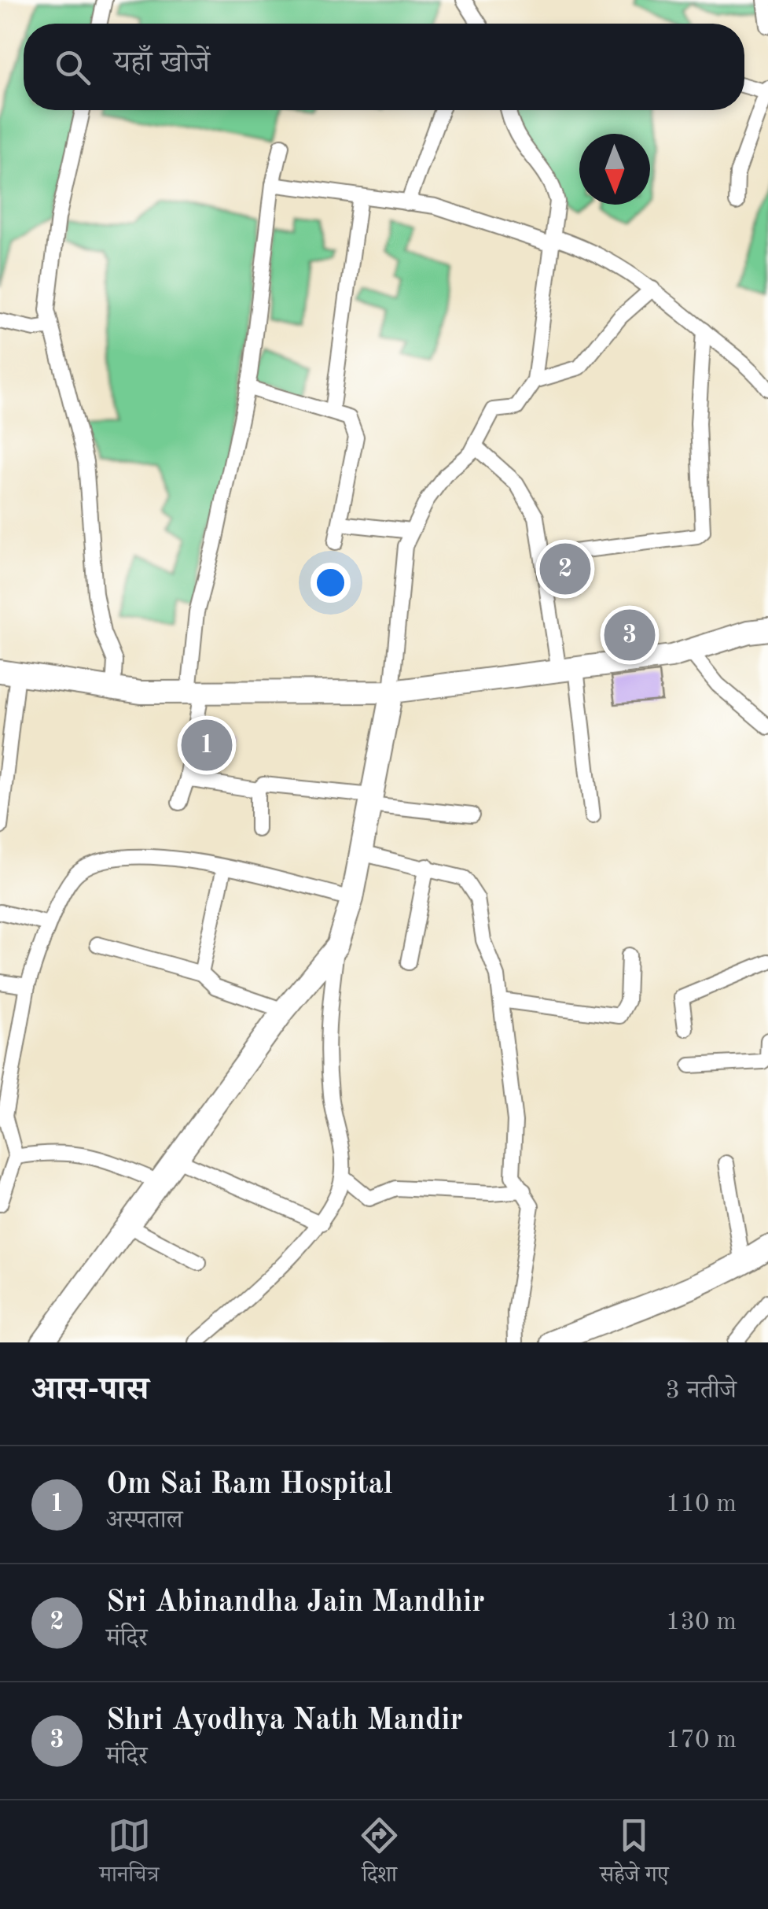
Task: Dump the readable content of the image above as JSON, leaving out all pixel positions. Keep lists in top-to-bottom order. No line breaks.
{"north":"bottom","page":{"search":"यहाँ खोजें","pins":["2","3","1"],"heading":["आस-पास","3 नतीजे"],"list":[{"mark":"1","name":"Om Sai Ram Hospital","note":"अस्पताल","value":"110 m"},{"mark":"2","name":"Sri Abinandha Jain Mandhir","note":"मंदिर","value":"130 m"},{"mark":"3","name":"Shri Ayodhya Nath Mandir","note":"मंदिर","value":"170 m"}],"nav":["मानचित्र","दिशा","सहेजे गए"]}}
